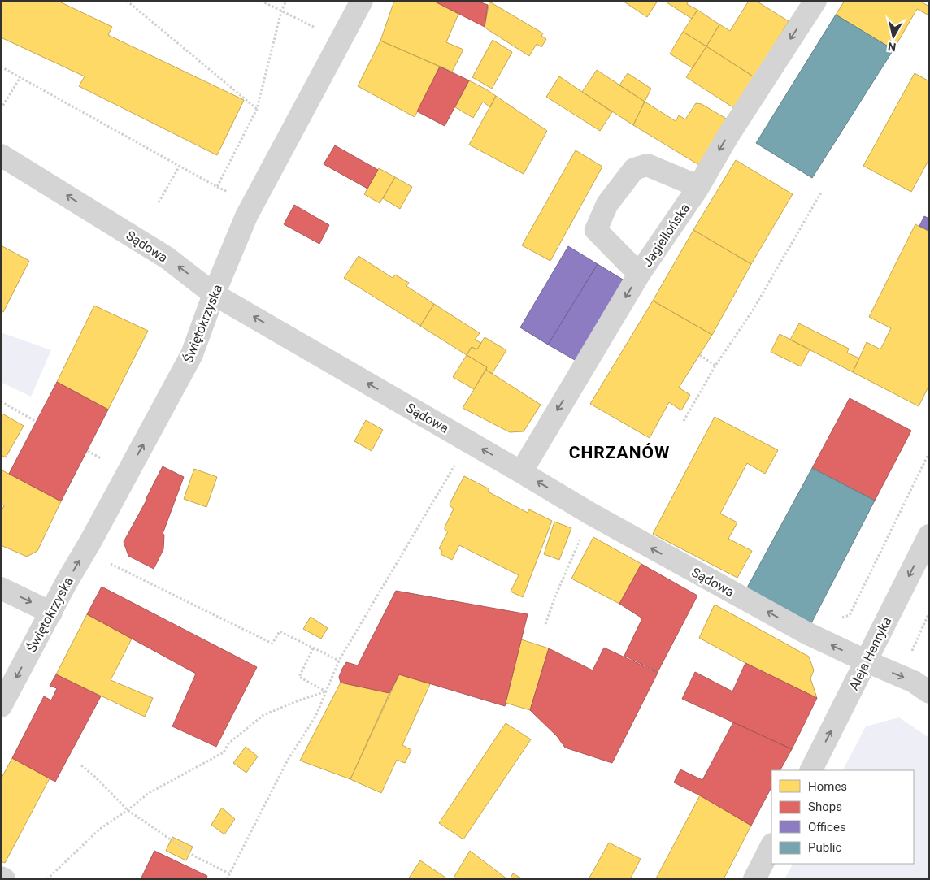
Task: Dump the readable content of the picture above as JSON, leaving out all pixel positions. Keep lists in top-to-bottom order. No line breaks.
{"streets":{"street":["Jagiellońska","Sądowa","Świętokrzyska","Aleja Henryka"]},"crossings":[["Jagiellońska","Sądowa"],["Sądowa","Świętokrzyska"],["Sądowa","Aleja Henryka"]],"one_way":["Jagiellońska","Sądowa"],"districts":["CHRZANÓW"],"legend":["Homes","Shops","Offices","Public"],"north":"bottom"}
